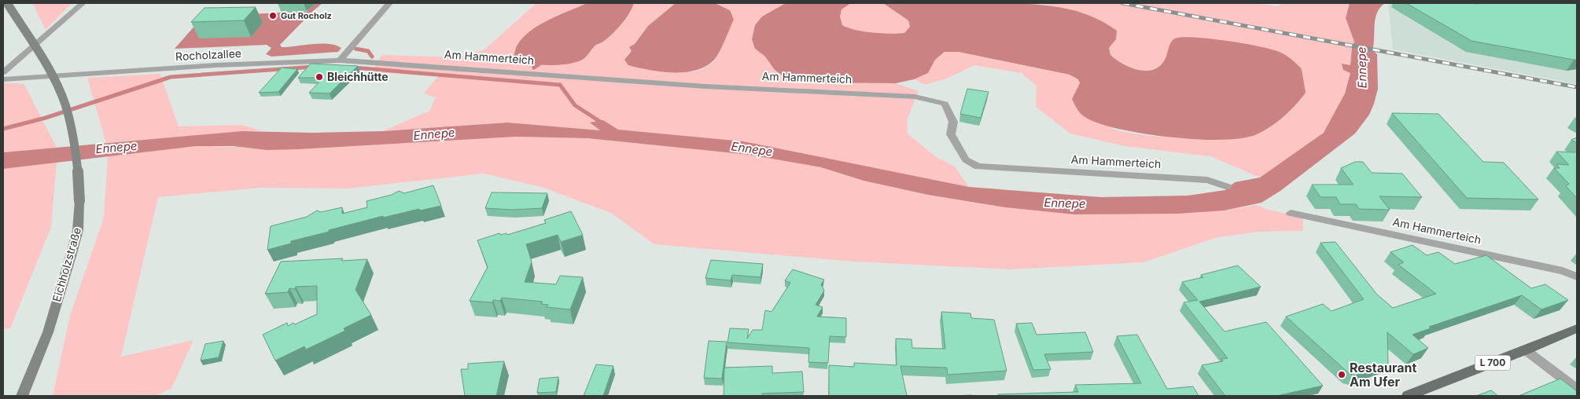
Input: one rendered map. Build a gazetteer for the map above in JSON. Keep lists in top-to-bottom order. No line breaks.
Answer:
{"streets":{"main road":["Eichholzstraße","L 700"],"street":["Rocholzallee","Am Hammerteich"]},"crossings":[["Rocholzallee","Am Hammerteich"]],"water":["Ennepe"],"places":["Gut Rocholz","Bleichhütte","Restaurant Am Ufer"]}
